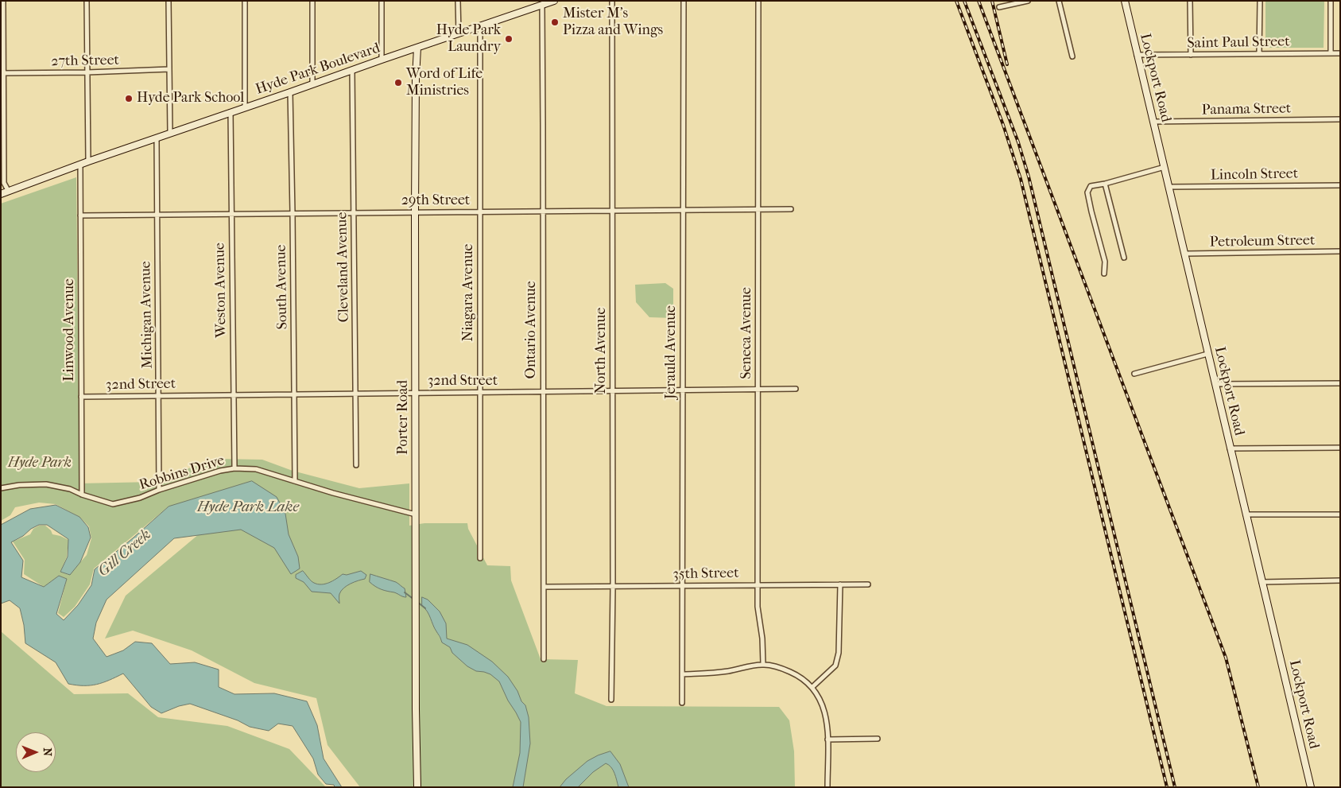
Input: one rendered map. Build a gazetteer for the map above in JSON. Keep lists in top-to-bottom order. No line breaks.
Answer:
{"streets":{"main road":["Hyde Park Boulevard","Lockport Road","Porter Road"],"street":["Saint Paul Street","27th Street","Panama Street","Lincoln Street","29th Street","Petroleum Street","Cleveland Avenue","South Avenue","Weston Avenue","Niagara Avenue","Michigan Avenue","Linwood Avenue","Ontario Avenue","Seneca Avenue","North Avenue","Jerauld Avenue","32nd Street","Robbins Drive","35th Street"]},"crossings":[["Saint Paul Street","Lockport Road"],["Hyde Park Boulevard","Cleveland Avenue"],["Hyde Park Boulevard","South Avenue"],["Hyde Park Boulevard","Weston Avenue"],["Hyde Park Boulevard","Niagara Avenue"],["Hyde Park Boulevard","Michigan Avenue"],["Hyde Park Boulevard","Linwood Avenue"],["Hyde Park Boulevard","Ontario Avenue"],["Hyde Park Boulevard","Porter Road"],["Lockport Road","Panama Street"],["Lockport Road","Lincoln Street"],["Lockport Road","Petroleum Street"],["29th Street","Cleveland Avenue"],["29th Street","South Avenue"],["29th Street","Weston Avenue"],["29th Street","Niagara Avenue"],["29th Street","Michigan Avenue"],["29th Street","Linwood Avenue"],["29th Street","Ontario Avenue"],["29th Street","Seneca Avenue"],["29th Street","North Avenue"],["29th Street","Jerauld Avenue"],["29th Street","Porter Road"],["Cleveland Avenue","32nd Street"],["South Avenue","32nd Street"],["South Avenue","Robbins Drive"],["Weston Avenue","32nd Street"],["Weston Avenue","Robbins Drive"],["Niagara Avenue","32nd Street"],["Michigan Avenue","32nd Street"],["Michigan Avenue","Robbins Drive"],["Linwood Avenue","32nd Street"],["Linwood Avenue","Robbins Drive"],["Ontario Avenue","32nd Street"],["Ontario Avenue","35th Street"],["Seneca Avenue","32nd Street"],["Seneca Avenue","35th Street"],["North Avenue","32nd Street"],["North Avenue","35th Street"],["Jerauld Avenue","32nd Street"],["Jerauld Avenue","35th Street"],["32nd Street","Porter Road"],["Porter Road","Robbins Drive"]],"water":["Hyde Park Lake","Gill Creek"],"parks":["Hyde Park"],"places":["Mister M's Pizza and Wings","Hyde Park Laundry","Word of Life Ministries","Hyde Park School"],"north":"right"}
